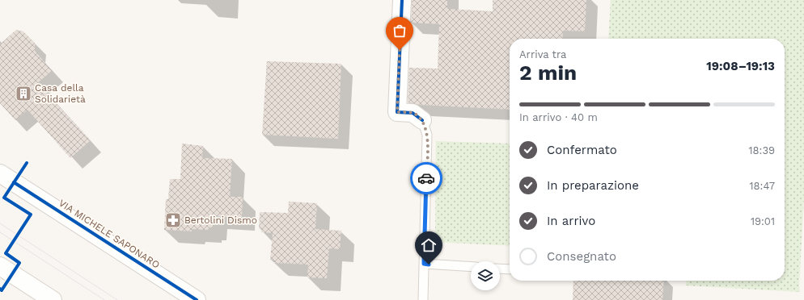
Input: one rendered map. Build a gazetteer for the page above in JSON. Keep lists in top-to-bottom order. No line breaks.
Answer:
{"streets":{"street":["VIA MICHELE SAPONARO"]},"places":{"building":["Casa della Solidarietà"],"pharmacy":["Bertolini Dismo"]},"page":{"heading":["2 min","Arriva tra","19:08–19:13"],"bar":"In arrivo · 40 m","list":[["Confermato","18:39"],["In preparazione","18:47"],["In arrivo","19:01"],"Consegnato"]}}
